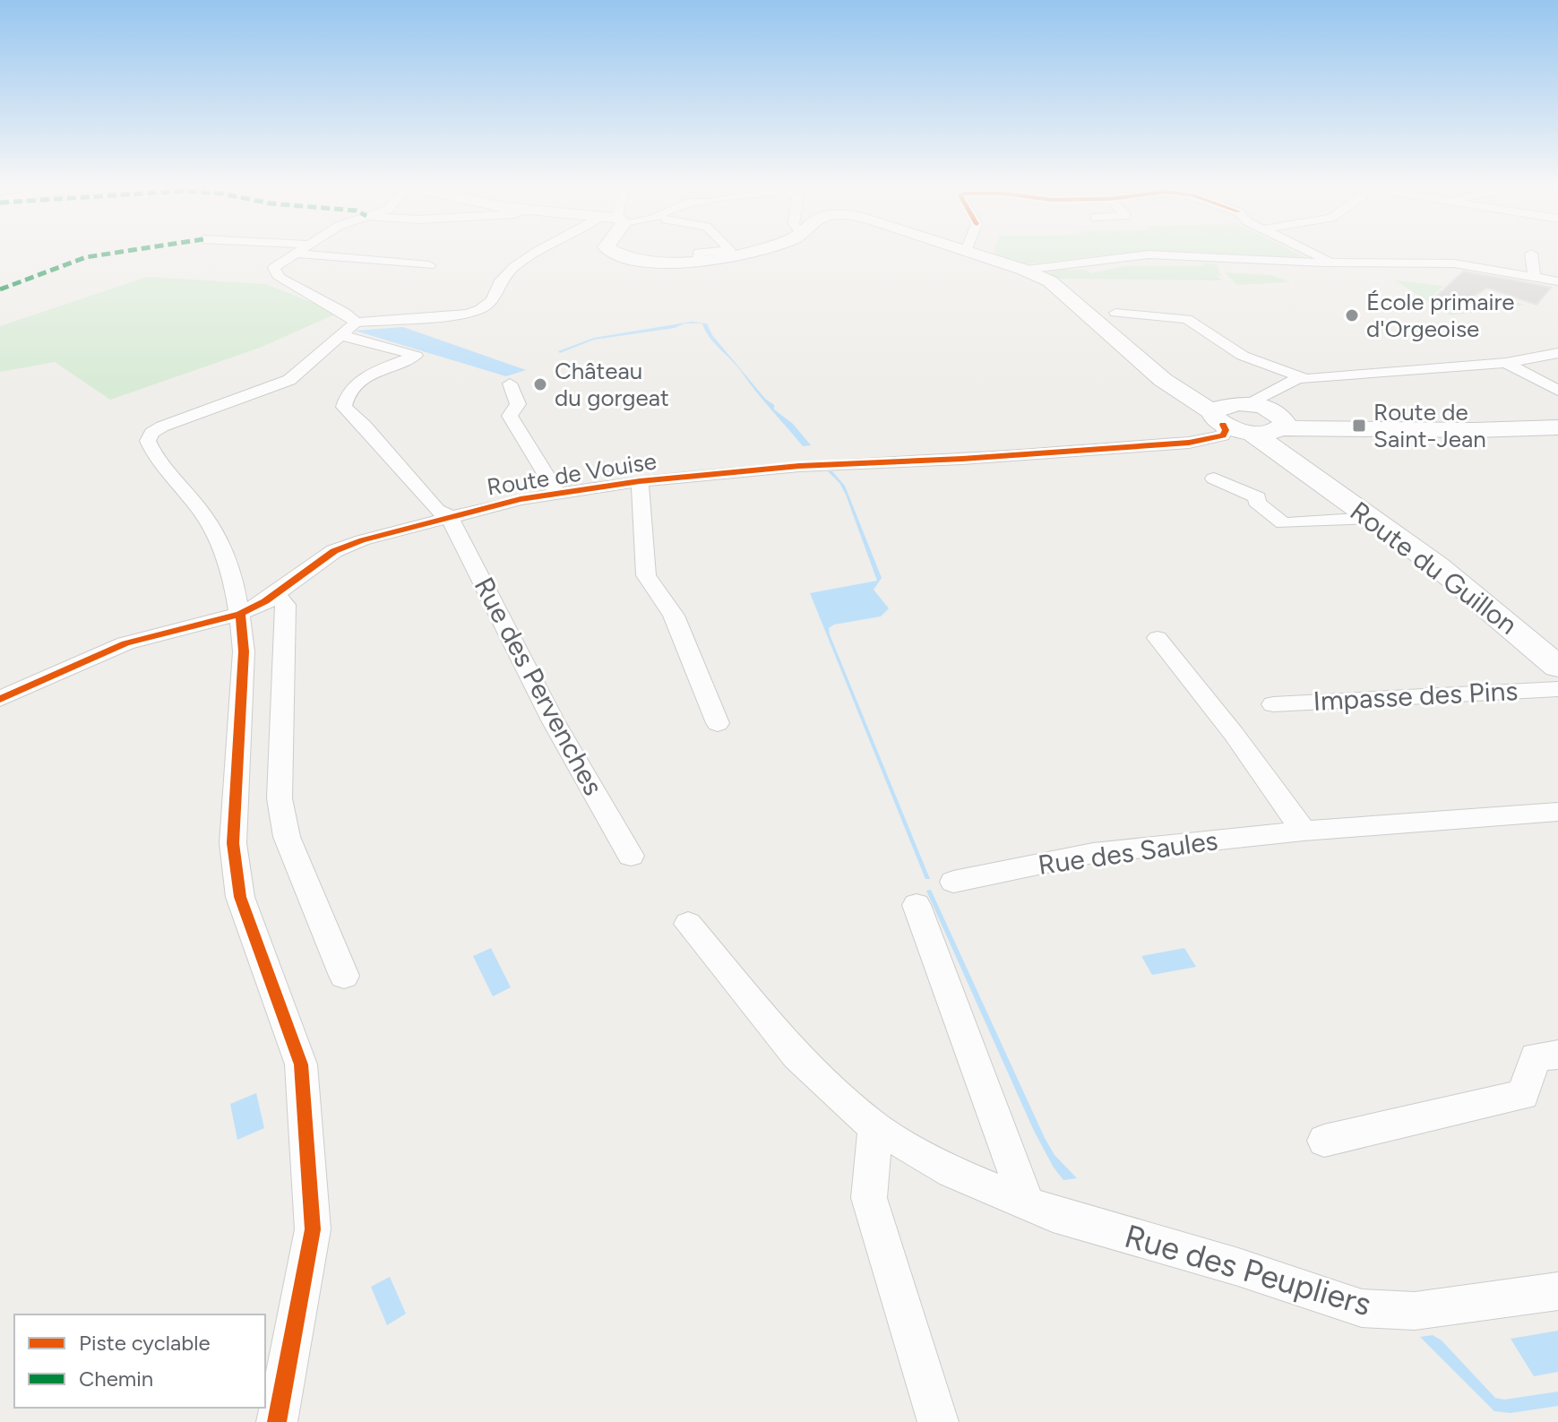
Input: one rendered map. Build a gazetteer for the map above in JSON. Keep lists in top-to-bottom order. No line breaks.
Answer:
{"streets":{"main road":["Route du Guillon"],"street":["Route de Vouise","Rue des Pervenches","Impasse des Pins","Rue des Saules","Rue des Peupliers"]},"crossings":[["Route de Vouise","Route du Guillon"],["Route de Vouise","Rue des Pervenches"]],"places":{"other":["École primaire d'Orgeoise","Château du gorgeat"],"transit":["Route de Saint-Jean"]},"legend":["Piste cyclable","Chemin"]}
